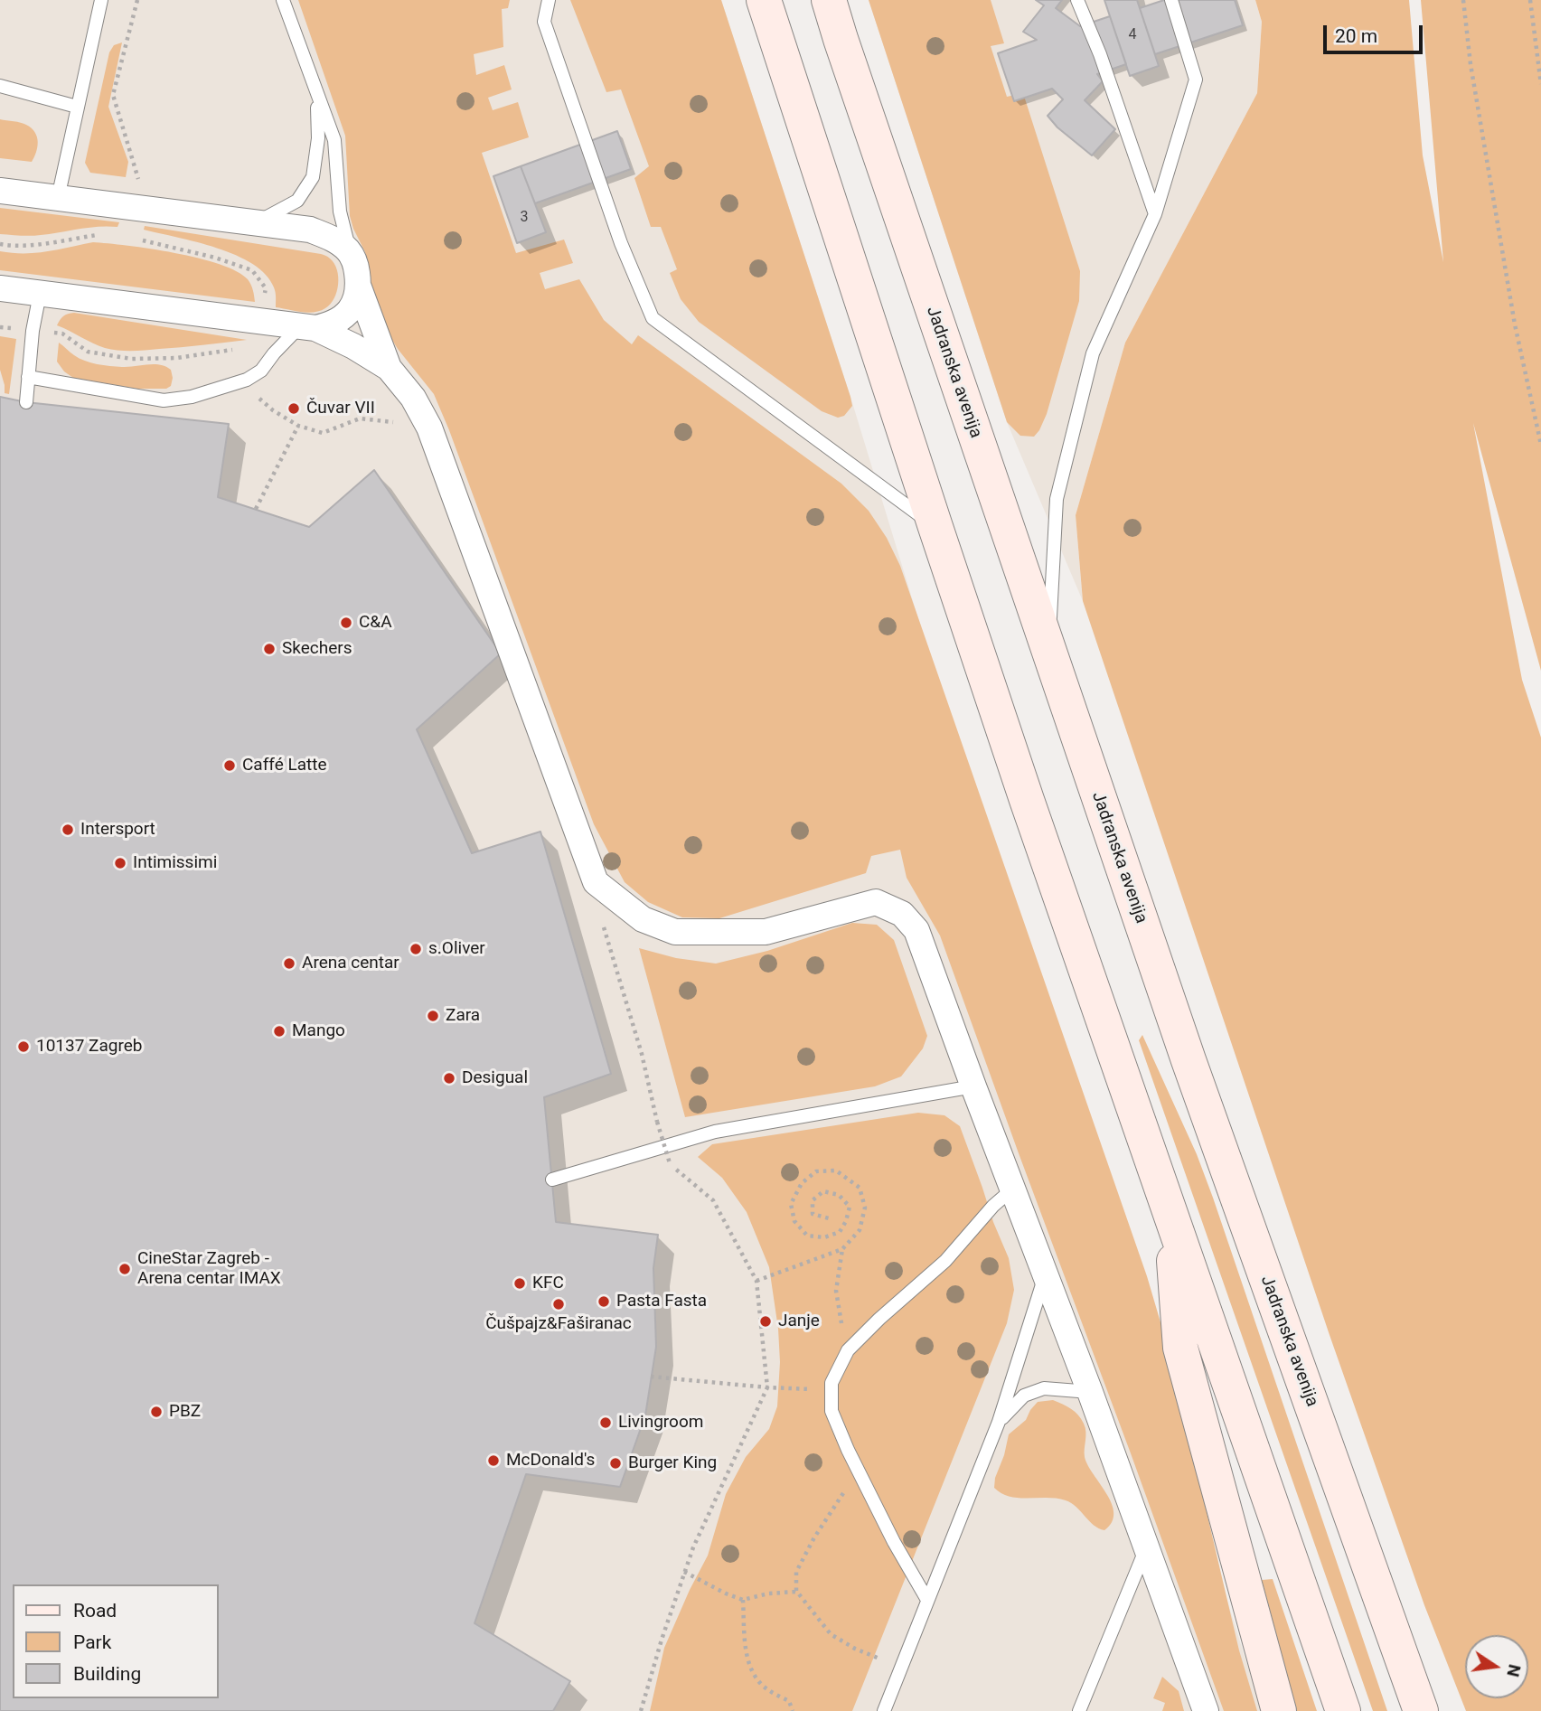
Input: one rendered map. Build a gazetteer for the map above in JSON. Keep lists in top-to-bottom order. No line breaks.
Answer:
{"streets":{"main road":["Jadranska avenija"]},"places":["Čuvar VII","C&A","Skechers","Caffé Latte","Intersport","Intimissimi","s.Oliver","Arena centar","Zara","Mango","10137 Zagreb","Desigual","CineStar Zagreb - Arena centar IMAX","KFC","Pasta Fasta","Čušpajz&Faširanac","Janje","PBZ","Livingroom","McDonald's","Burger King"],"house_numbers":["4","3"],"legend":["Road","Park","Building"],"scale_bar":"20 m","north":"right"}
